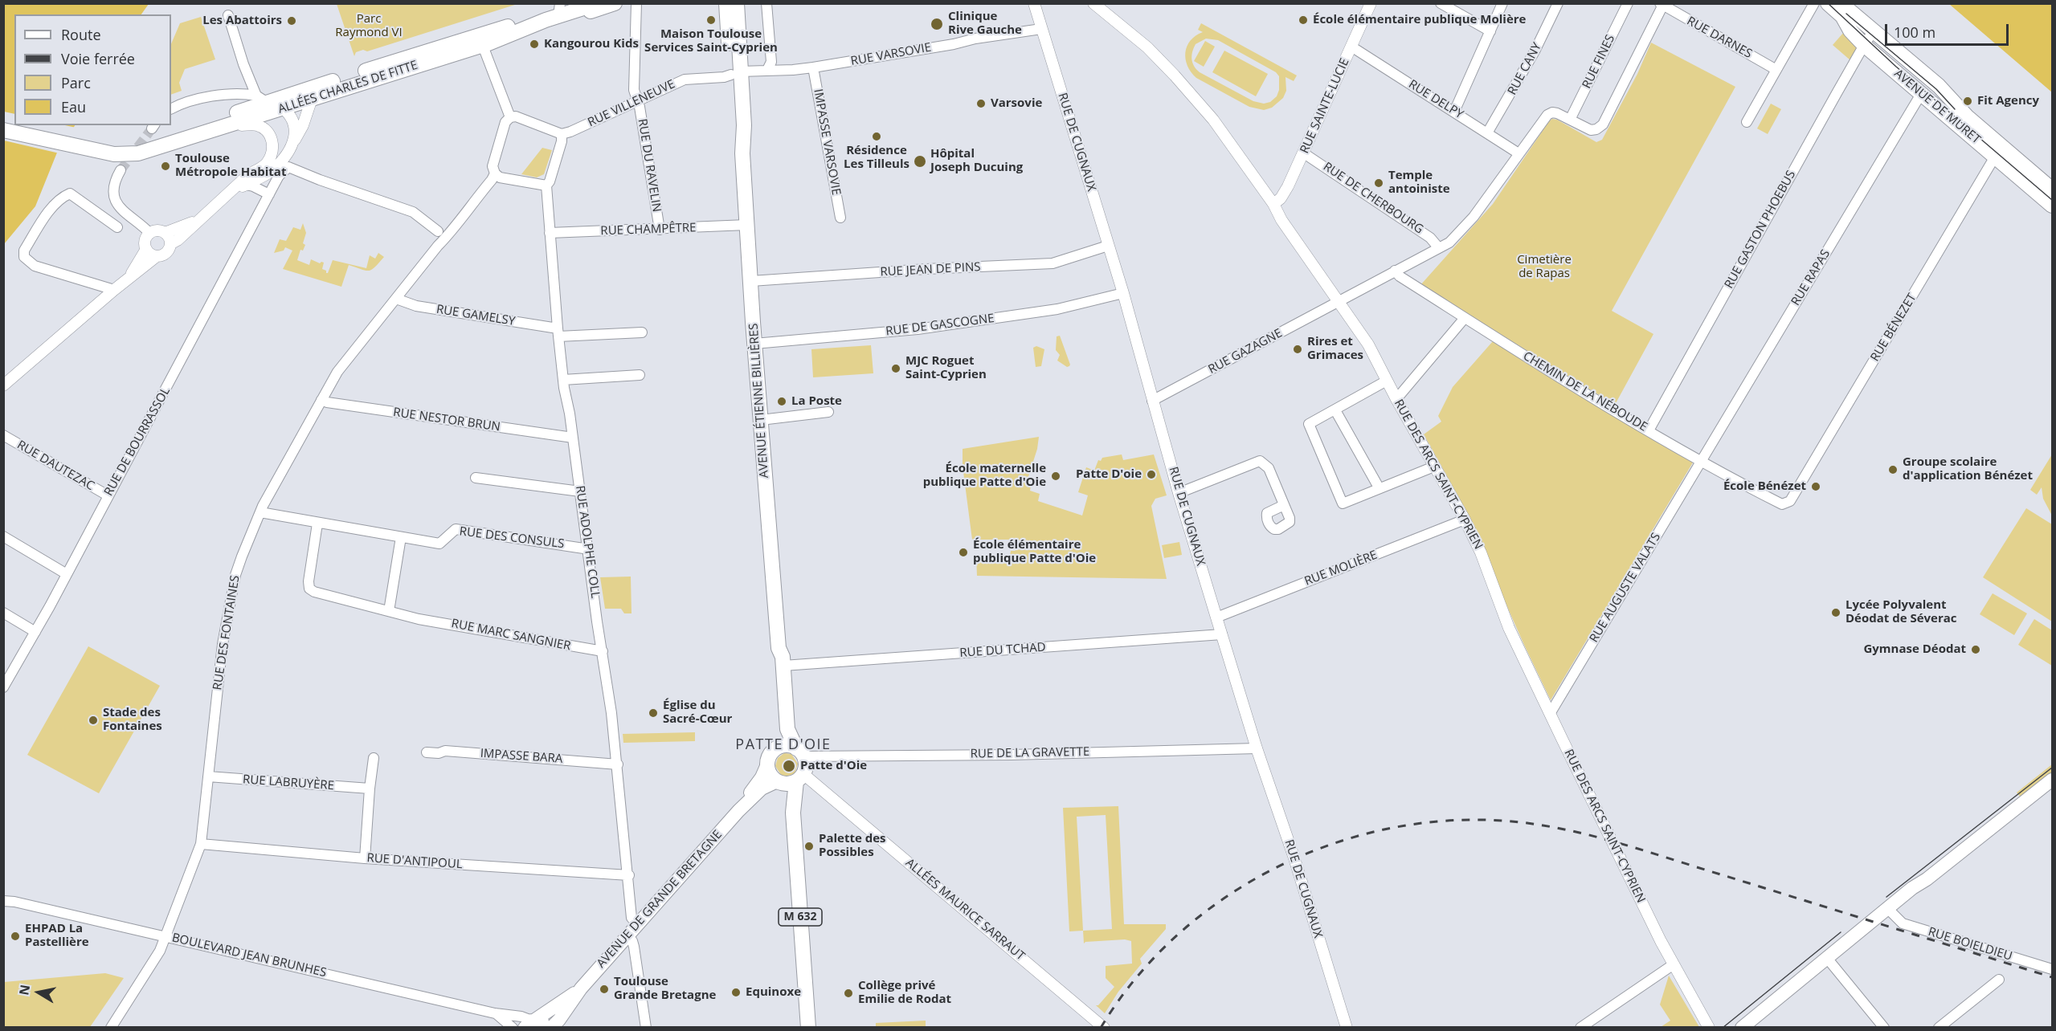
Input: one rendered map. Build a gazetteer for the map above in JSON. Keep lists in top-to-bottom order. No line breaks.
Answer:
{"streets":{"main road":["ALLÉES CHARLES DE FITTE","AVENUE DE MURET","AVENUE ÉTIENNE BILLIÈRES","AVENUE DE GRANDE BRETAGNE","M 632"],"street":["RUE DARNES","RUE VARSOVIE","RUE FINES","RUE CANY","RUE DELPY","RUE VILLENEUVE","RUE SAINTE-LUCIE","IMPASSE VARSOVIE","RUE DE CUGNAUX","RUE DU RAVELIN","RUE DE CHERBOURG","RUE CHAMPÊTRE","RUE GASTON PHOEBUS","RUE JEAN DE PINS","RUE RAPAS","RUE GAMELSY","RUE DE GASCOGNE","RUE BÉNEZET","RUE GAZAGNE","CHEMIN DE LA NÉBOUDE","RUE NESTOR BRUN","RUE DE BOURRASSOL","RUE DAUTEZAC","RUE DES ARCS SAINT-CYPRIEN","RUE DES CONSULS","RUE ADOLPHE COLL","RUE MOLIÈRE","RUE AUGUSTE VALATS","RUE DES FONTAINES","RUE MARC SANGNIER","RUE DU TCHAD","RUE DE LA GRAVETTE","IMPASSE BARA","RUE LABRUYÈRE","RUE D'ANTIPOUL","ALLÉES MAURICE SARRAUT","RUE BOIELDIEU","BOULEVARD JEAN BRUNHES"]},"crossings":[["RUE DARNES","RUE GAZAGNE"],["RUE VARSOVIE","RUE VILLENEUVE"],["RUE VARSOVIE","IMPASSE VARSOVIE"],["RUE VARSOVIE","RUE DE CUGNAUX"],["RUE VARSOVIE","AVENUE ÉTIENNE BILLIÈRES"],["RUE FINES","RUE GAZAGNE"],["RUE CANY","RUE DELPY"],["RUE DELPY","RUE SAINTE-LUCIE"],["RUE DELPY","RUE GAZAGNE"],["RUE VILLENEUVE","RUE DU RAVELIN"],["RUE VILLENEUVE","AVENUE ÉTIENNE BILLIÈRES"],["RUE VILLENEUVE","RUE ADOLPHE COLL"],["RUE VILLENEUVE","RUE DES FONTAINES"],["RUE SAINTE-LUCIE","RUE DE CHERBOURG"],["RUE SAINTE-LUCIE","RUE DES ARCS SAINT-CYPRIEN"],["AVENUE DE MURET","RUE GASTON PHOEBUS"],["AVENUE DE MURET","RUE RAPAS"],["AVENUE DE MURET","RUE BÉNEZET"],["RUE DE CUGNAUX","RUE JEAN DE PINS"],["RUE DE CUGNAUX","RUE DE GASCOGNE"],["RUE DE CUGNAUX","RUE GAZAGNE"],["RUE DE CUGNAUX","RUE MOLIÈRE"],["RUE DE CUGNAUX","RUE DU TCHAD"],["RUE DE CUGNAUX","RUE DE LA GRAVETTE"],["RUE DU RAVELIN","RUE CHAMPÊTRE"],["RUE DE CHERBOURG","RUE GAZAGNE"],["RUE CHAMPÊTRE","AVENUE ÉTIENNE BILLIÈRES"],["RUE CHAMPÊTRE","RUE ADOLPHE COLL"],["RUE GASTON PHOEBUS","CHEMIN DE LA NÉBOUDE"],["RUE JEAN DE PINS","AVENUE ÉTIENNE BILLIÈRES"],["RUE RAPAS","CHEMIN DE LA NÉBOUDE"],["RUE RAPAS","RUE AUGUSTE VALATS"],["RUE GAMELSY","RUE ADOLPHE COLL"],["RUE GAMELSY","RUE DES FONTAINES"],["RUE DE GASCOGNE","AVENUE ÉTIENNE BILLIÈRES"],["RUE BÉNEZET","CHEMIN DE LA NÉBOUDE"],["RUE GAZAGNE","CHEMIN DE LA NÉBOUDE"],["RUE GAZAGNE","RUE DES ARCS SAINT-CYPRIEN"],["CHEMIN DE LA NÉBOUDE","RUE AUGUSTE VALATS"],["AVENUE ÉTIENNE BILLIÈRES","RUE DU TCHAD"],["AVENUE ÉTIENNE BILLIÈRES","RUE DE LA GRAVETTE"],["AVENUE ÉTIENNE BILLIÈRES","AVENUE DE GRANDE BRETAGNE"],["AVENUE ÉTIENNE BILLIÈRES","ALLÉES MAURICE SARRAUT"],["AVENUE ÉTIENNE BILLIÈRES","M 632"],["RUE NESTOR BRUN","RUE ADOLPHE COLL"],["RUE NESTOR BRUN","RUE DES FONTAINES"],["RUE DE BOURRASSOL","RUE DAUTEZAC"],["RUE DES ARCS SAINT-CYPRIEN","RUE MOLIÈRE"],["RUE DES ARCS SAINT-CYPRIEN","RUE AUGUSTE VALATS"],["RUE DES CONSULS","RUE ADOLPHE COLL"],["RUE ADOLPHE COLL","RUE DES FONTAINES"],["RUE ADOLPHE COLL","RUE MARC SANGNIER"],["RUE ADOLPHE COLL","IMPASSE BARA"],["RUE ADOLPHE COLL","RUE D'ANTIPOUL"],["RUE ADOLPHE COLL","AVENUE DE GRANDE BRETAGNE"],["RUE DES FONTAINES","RUE LABRUYÈRE"],["RUE DES FONTAINES","RUE D'ANTIPOUL"],["RUE DES FONTAINES","BOULEVARD JEAN BRUNHES"],["RUE DE LA GRAVETTE","AVENUE DE GRANDE BRETAGNE"],["RUE DE LA GRAVETTE","ALLÉES MAURICE SARRAUT"],["RUE DE LA GRAVETTE","M 632"],["AVENUE DE GRANDE BRETAGNE","ALLÉES MAURICE SARRAUT"],["AVENUE DE GRANDE BRETAGNE","M 632"],["AVENUE DE GRANDE BRETAGNE","BOULEVARD JEAN BRUNHES"],["ALLÉES MAURICE SARRAUT","M 632"]],"districts":["PATTE D'OIE"],"parks":["Parc Raymond VI","Cimetière de Rapas"],"places":["Maison Toulouse Services Saint-Cyprien","École élémentaire publique Molière","Les Abattoirs","Clinique Rive Gauche","Kangourou Kids","Fit Agency","Varsovie","Résidence Les Tilleuls","Hôpital Joseph Ducuing","Toulouse Métropole Habitat","Temple antoiniste","Rires et Grimaces","MJC Roguet Saint-Cyprien","La Poste","Groupe scolaire d'application Bénézet","Patte D'oie","École maternelle publique Patte d'Oie","École Bénézet","École élémentaire publique Patte d'Oie","Lycée Polyvalent Déodat de Séverac","Gymnase Déodat","Église du Sacré-Cœur","Stade des Fontaines","Patte d'Oie","Palette des Possibles","EHPAD La Pastellière","Toulouse Grande Bretagne","Equinoxe","Collège privé Emilie de Rodat"],"legend":["Route","Voie ferrée","Parc","Eau"],"scale_bar":"100 m","north":"left"}
